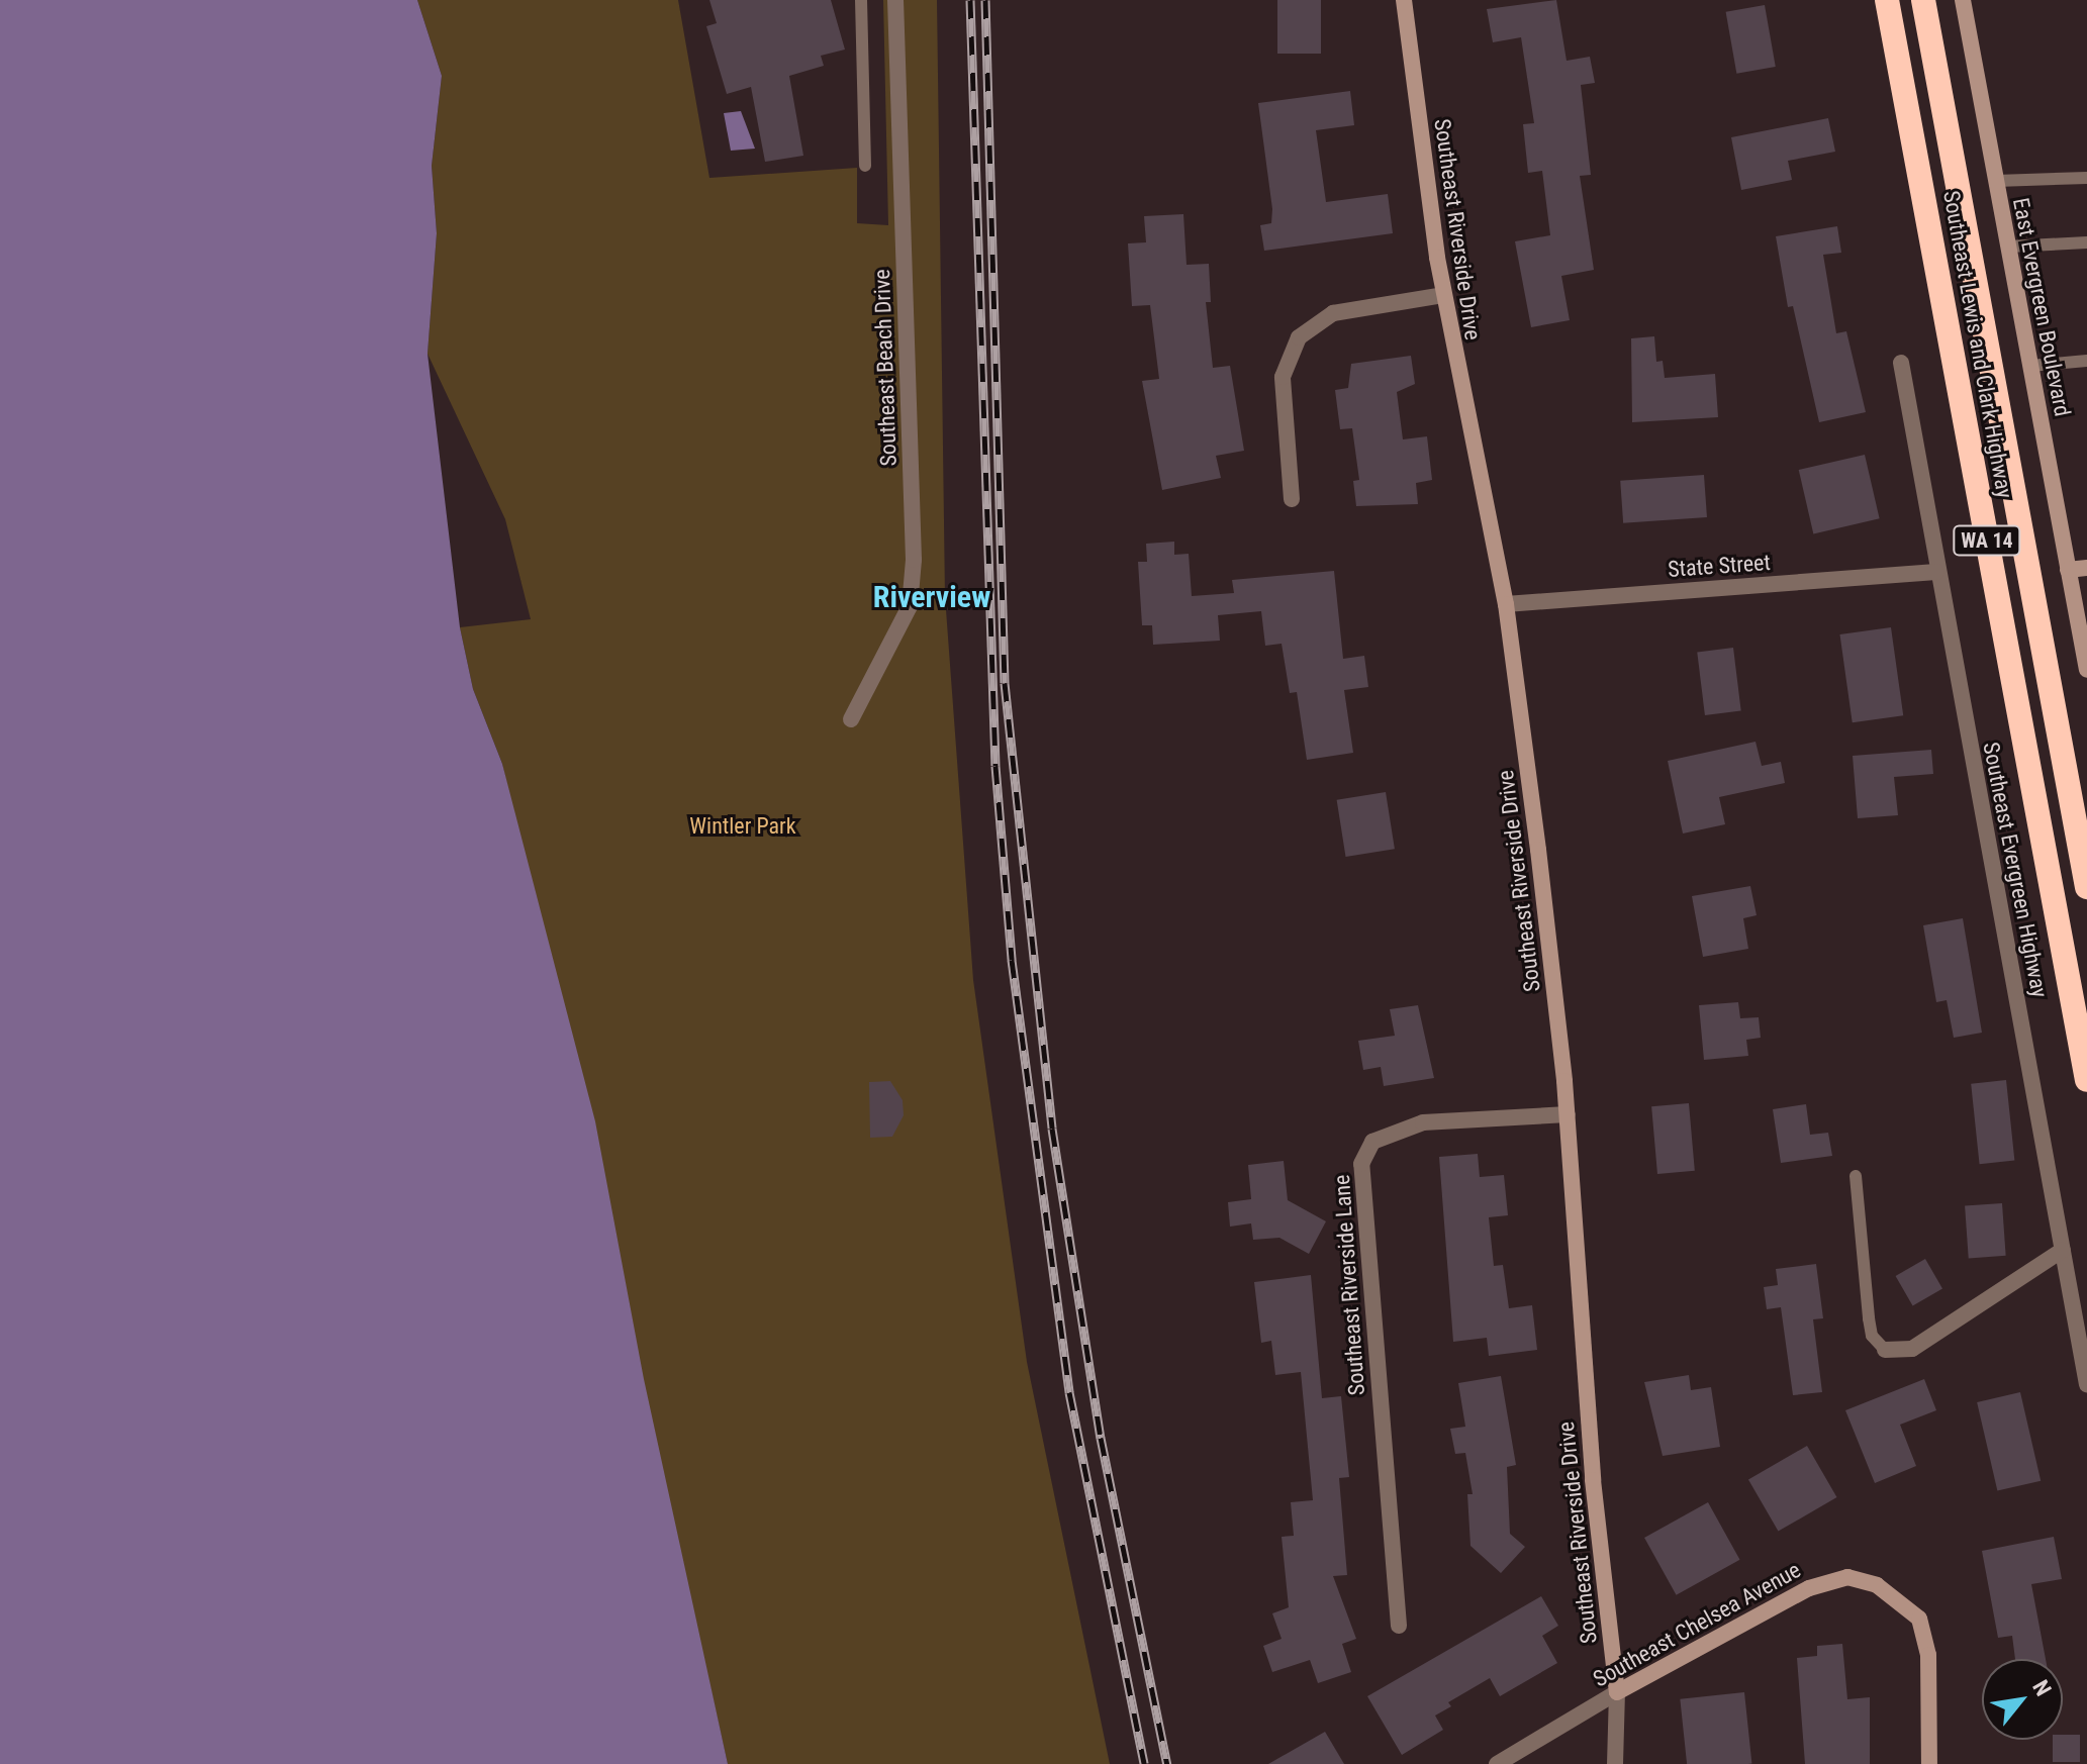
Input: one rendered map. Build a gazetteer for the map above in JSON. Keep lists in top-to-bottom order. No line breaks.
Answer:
{"streets":{"highway":["Southeast Lewis and Clark Highway","WA 14"],"street":["Southeast Riverside Drive","East Evergreen Boulevard","Southeast Beach Drive","State Street","Southeast Evergreen Highway","Southeast Riverside Lane","Southeast Chelsea Avenue"]},"crossings":[["Southeast Riverside Drive","State Street"],["Southeast Riverside Drive","Southeast Riverside Lane"],["Southeast Riverside Drive","Southeast Chelsea Avenue"],["State Street","Southeast Evergreen Highway"]],"districts":["Riverview"],"parks":["Wintler Park"],"north":"top right"}
